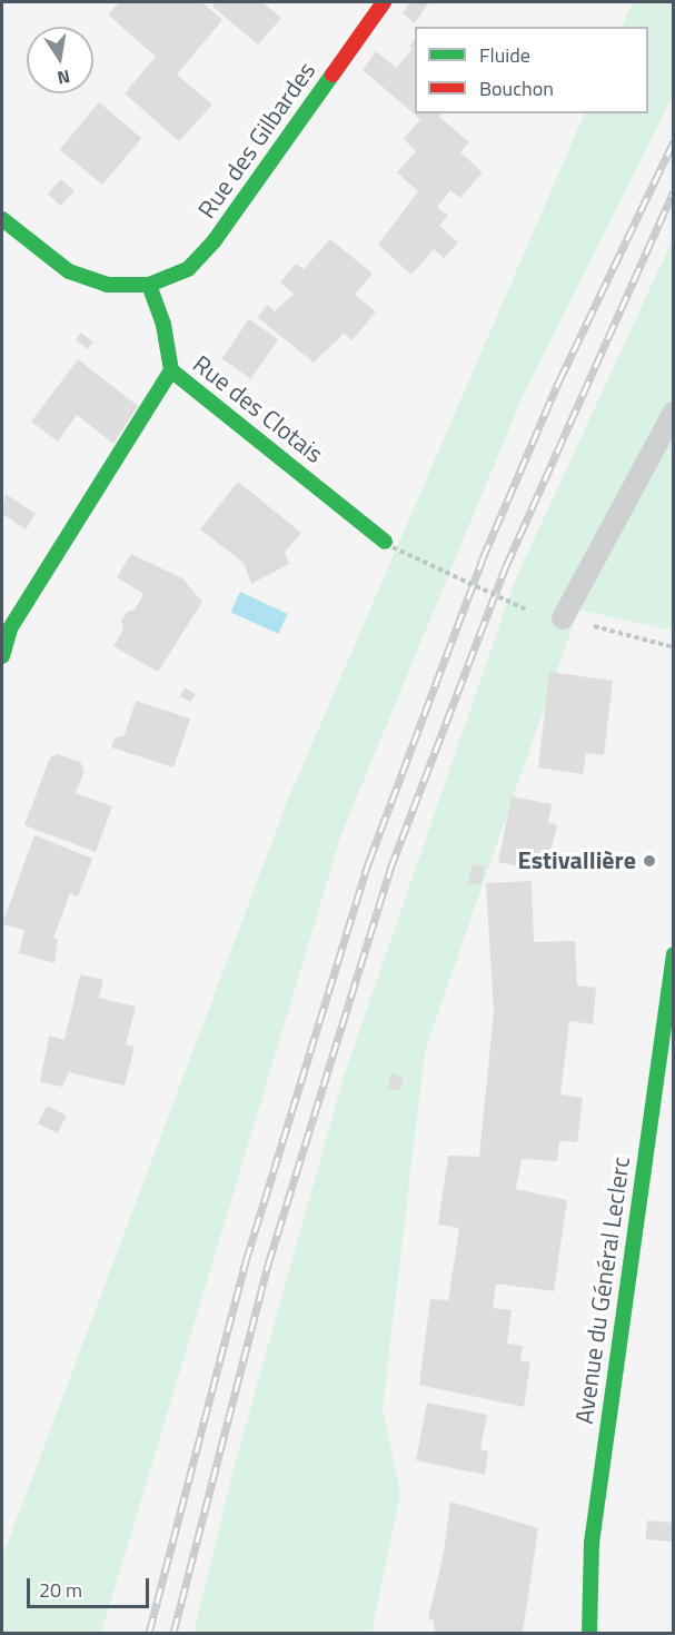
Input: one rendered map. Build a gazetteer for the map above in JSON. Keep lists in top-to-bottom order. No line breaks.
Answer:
{"streets":{"street":["Rue des Gilbardes","Rue des Clotais","Avenue du Général Leclerc"]},"crossings":[["Rue des Gilbardes","Rue des Clotais"]],"places":["Estivallière"],"legend":["Fluide","Bouchon"],"scale_bar":"20 m","north":"bottom"}
